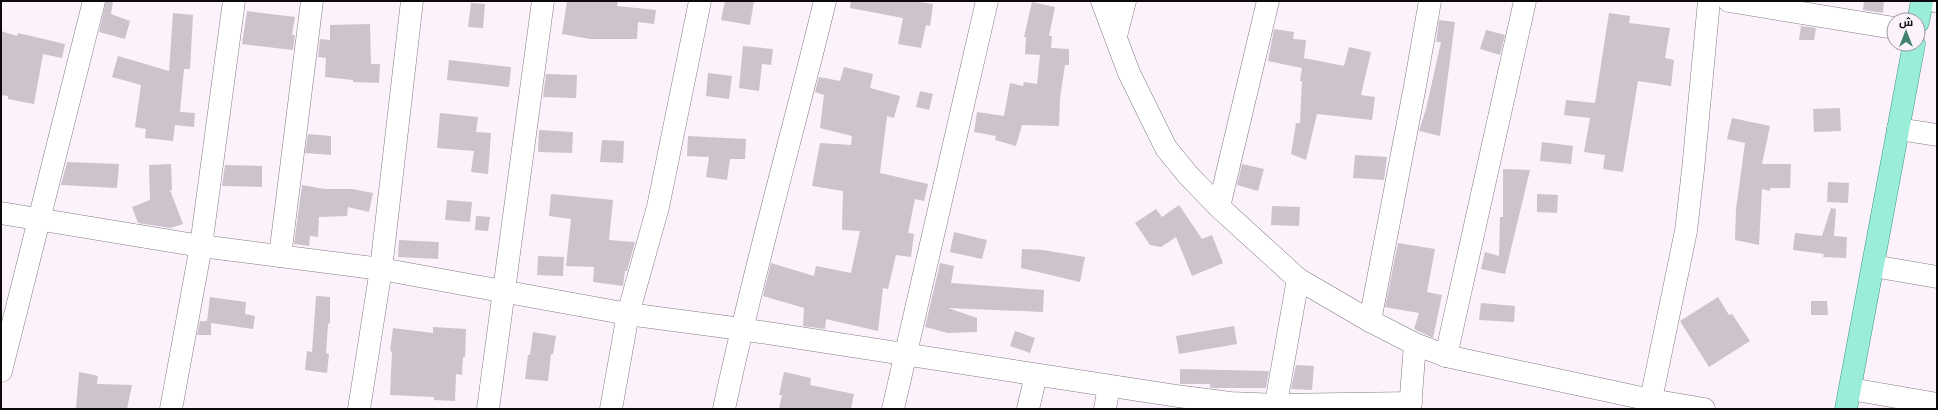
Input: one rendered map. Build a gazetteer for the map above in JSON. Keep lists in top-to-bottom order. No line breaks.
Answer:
{"north":"top"}
